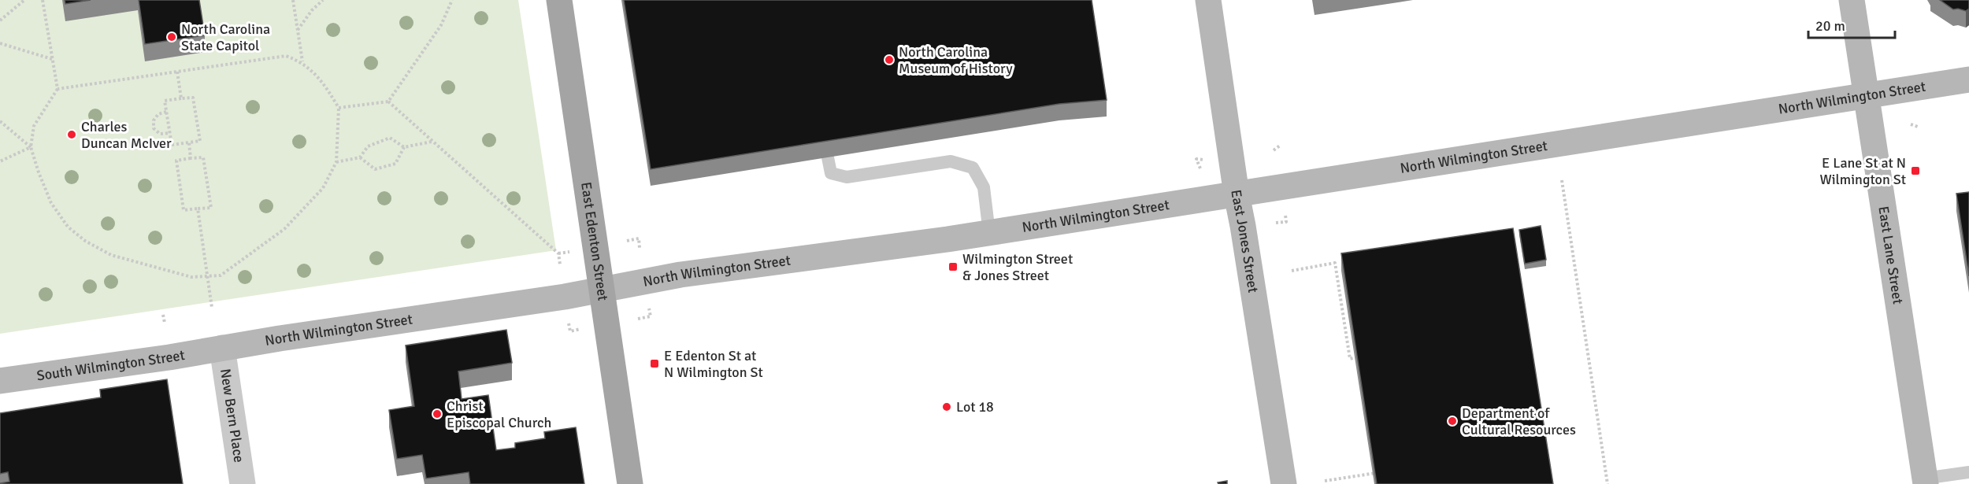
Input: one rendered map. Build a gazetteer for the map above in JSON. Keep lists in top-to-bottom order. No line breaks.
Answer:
{"streets":{"main road":["North Wilmington Street","East Edenton Street","East Jones Street","East Lane Street","South Wilmington Street"],"street":["New Bern Place"]},"crossings":[["North Wilmington Street","East Edenton Street"],["North Wilmington Street","East Jones Street"],["North Wilmington Street","East Lane Street"],["North Wilmington Street","South Wilmington Street"],["North Wilmington Street","New Bern Place"],["South Wilmington Street","New Bern Place"]],"places":{"other":["North Carolina State Capitol","North Carolina Museum of History","Charles Duncan McIver","Lot 18","Christ Episcopal Church","Department of Cultural Resources"],"transit":["E Lane St at N Wilmington St","Wilmington Street & Jones Street","E Edenton St at N Wilmington St"]},"scale_bar":"20 m"}
